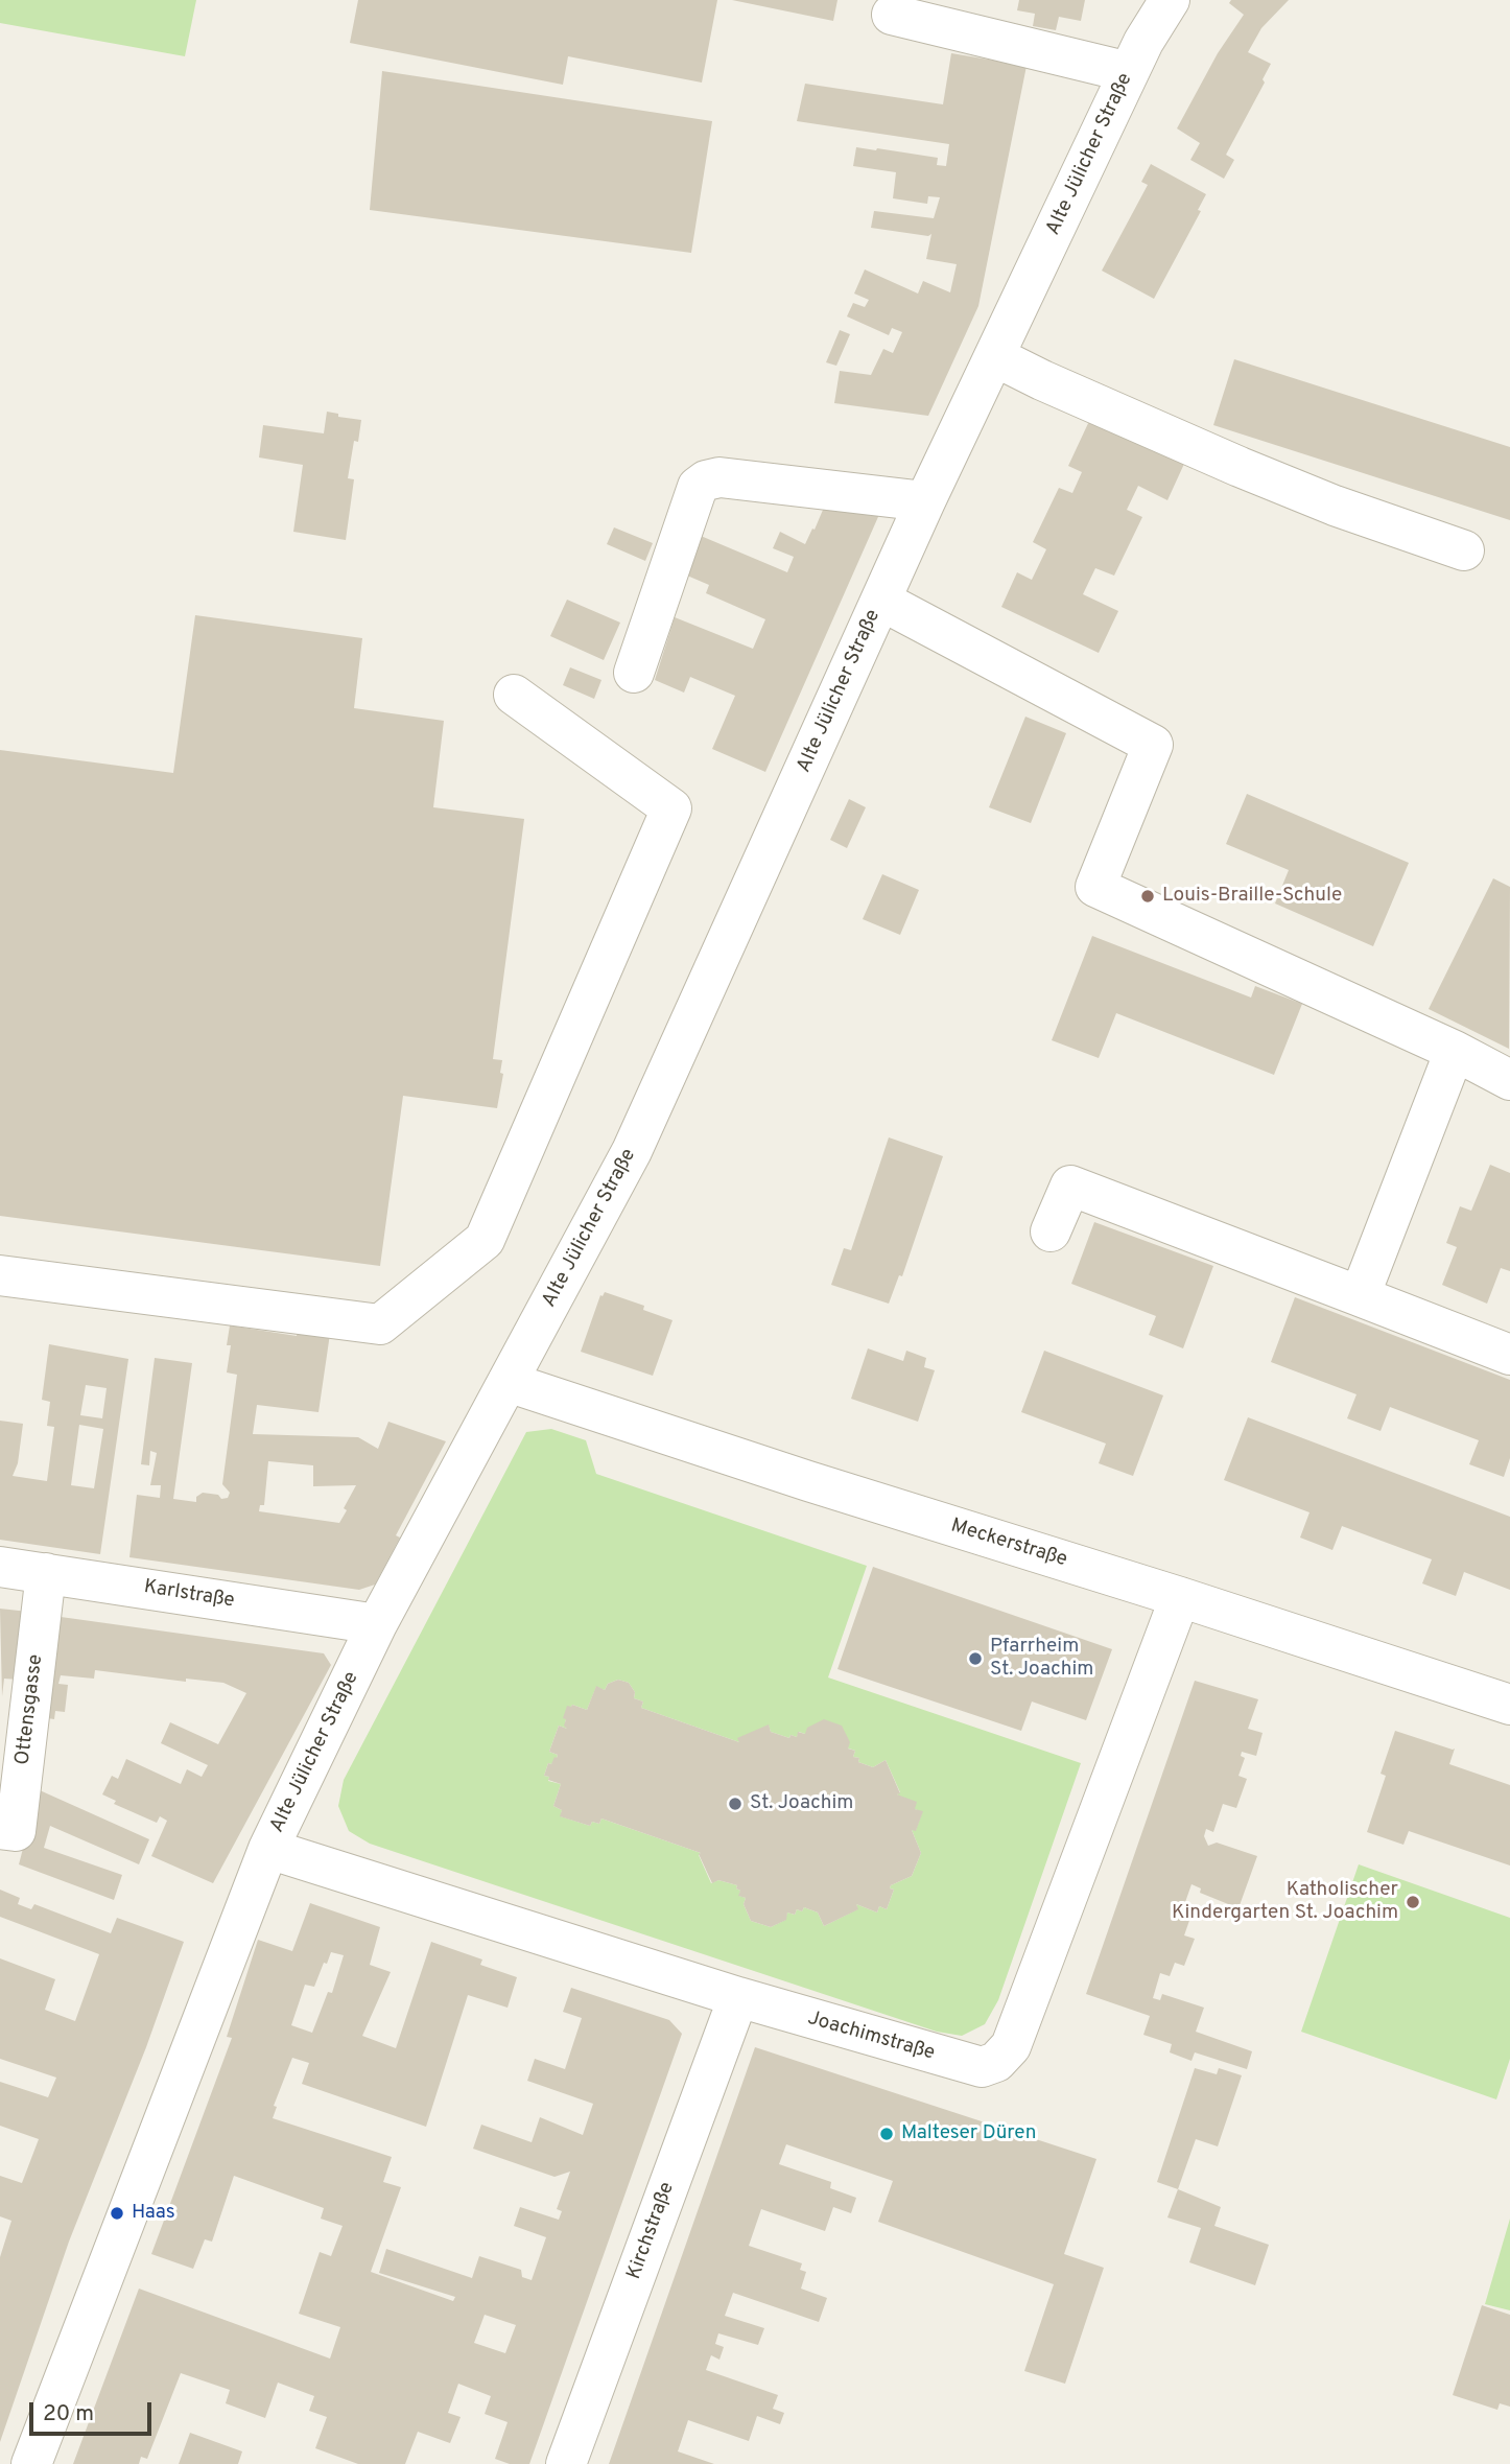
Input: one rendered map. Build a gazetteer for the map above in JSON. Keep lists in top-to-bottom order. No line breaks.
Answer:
{"streets":{"street":["Alte Jülicher Straße","Meckerstraße","Karlstraße","Ottensgasse","Joachimstraße","Kirchstraße"]},"crossings":[["Alte Jülicher Straße","Meckerstraße"],["Alte Jülicher Straße","Karlstraße"],["Alte Jülicher Straße","Joachimstraße"],["Meckerstraße","Joachimstraße"],["Karlstraße","Ottensgasse"],["Joachimstraße","Kirchstraße"]],"places":["Louis-Braille-Schule","Pfarrheim St. Joachim","St. Joachim","Katholischer Kindergarten St. Joachim","Malteser Düren","Haas"],"scale_bar":"20 m"}
